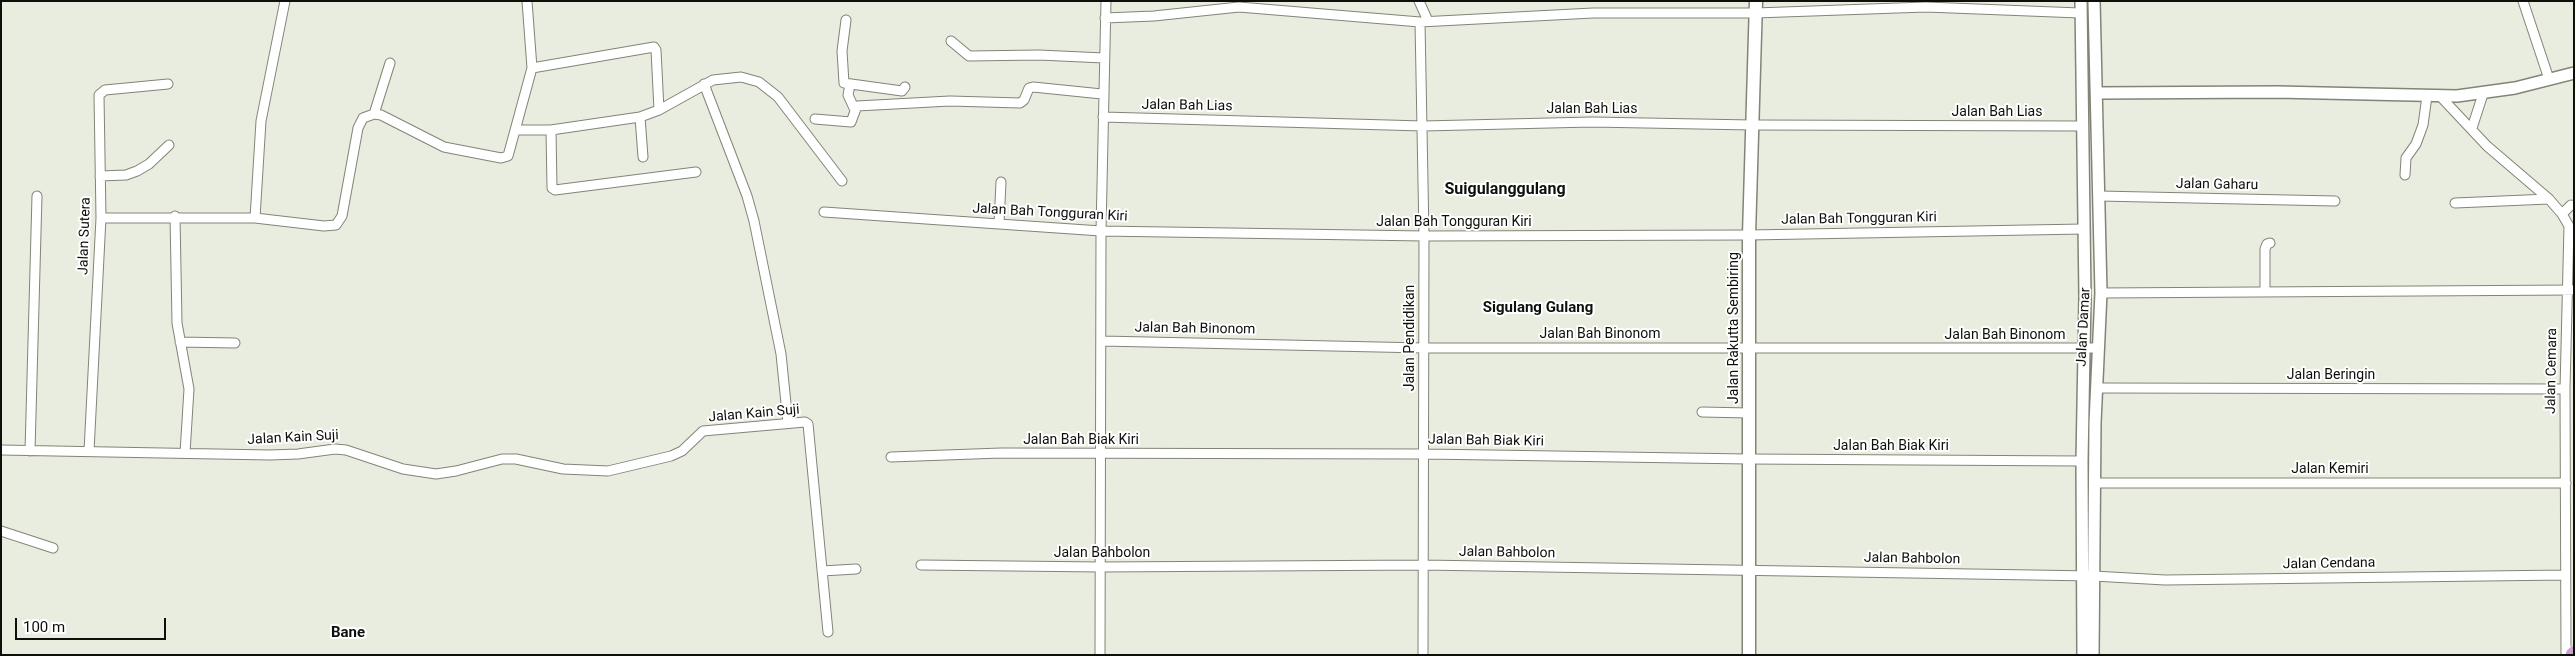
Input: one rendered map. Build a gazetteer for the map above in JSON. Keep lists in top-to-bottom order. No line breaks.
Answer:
{"streets":{"main road":["Jalan Rakutta Sembiring"],"street":["Jalan Bah Lias","Jalan Gaharu","Jalan Bah Tongguran Kiri","Jalan Sutera","Jalan Damar","Jalan Bah Binonom","Jalan Pendidikan","Jalan Cemara","Jalan Beringin","Jalan Kain Suji","Jalan Bah Biak Kiri","Jalan Kemiri","Jalan Bahbolon","Jalan Cendana"]},"crossings":[["Jalan Bah Lias","Jalan Damar"],["Jalan Bah Lias","Jalan Rakutta Sembiring"],["Jalan Bah Lias","Jalan Pendidikan"],["Jalan Gaharu","Jalan Damar"],["Jalan Bah Tongguran Kiri","Jalan Damar"],["Jalan Bah Tongguran Kiri","Jalan Rakutta Sembiring"],["Jalan Bah Tongguran Kiri","Jalan Pendidikan"],["Jalan Sutera","Jalan Kain Suji"],["Jalan Damar","Jalan Bah Binonom"],["Jalan Damar","Jalan Beringin"],["Jalan Damar","Jalan Bah Biak Kiri"],["Jalan Damar","Jalan Kemiri"],["Jalan Damar","Jalan Bahbolon"],["Jalan Damar","Jalan Cendana"],["Jalan Rakutta Sembiring","Jalan Bah Binonom"],["Jalan Rakutta Sembiring","Jalan Bah Biak Kiri"],["Jalan Rakutta Sembiring","Jalan Bahbolon"],["Jalan Bah Binonom","Jalan Pendidikan"],["Jalan Pendidikan","Jalan Bah Biak Kiri"],["Jalan Pendidikan","Jalan Bahbolon"],["Jalan Cemara","Jalan Beringin"],["Jalan Cemara","Jalan Kemiri"],["Jalan Cemara","Jalan Cendana"],["Jalan Bahbolon","Jalan Cendana"]],"districts":["Suigulanggulang","Sigulang Gulang","Bane"],"scale_bar":"100 m"}
